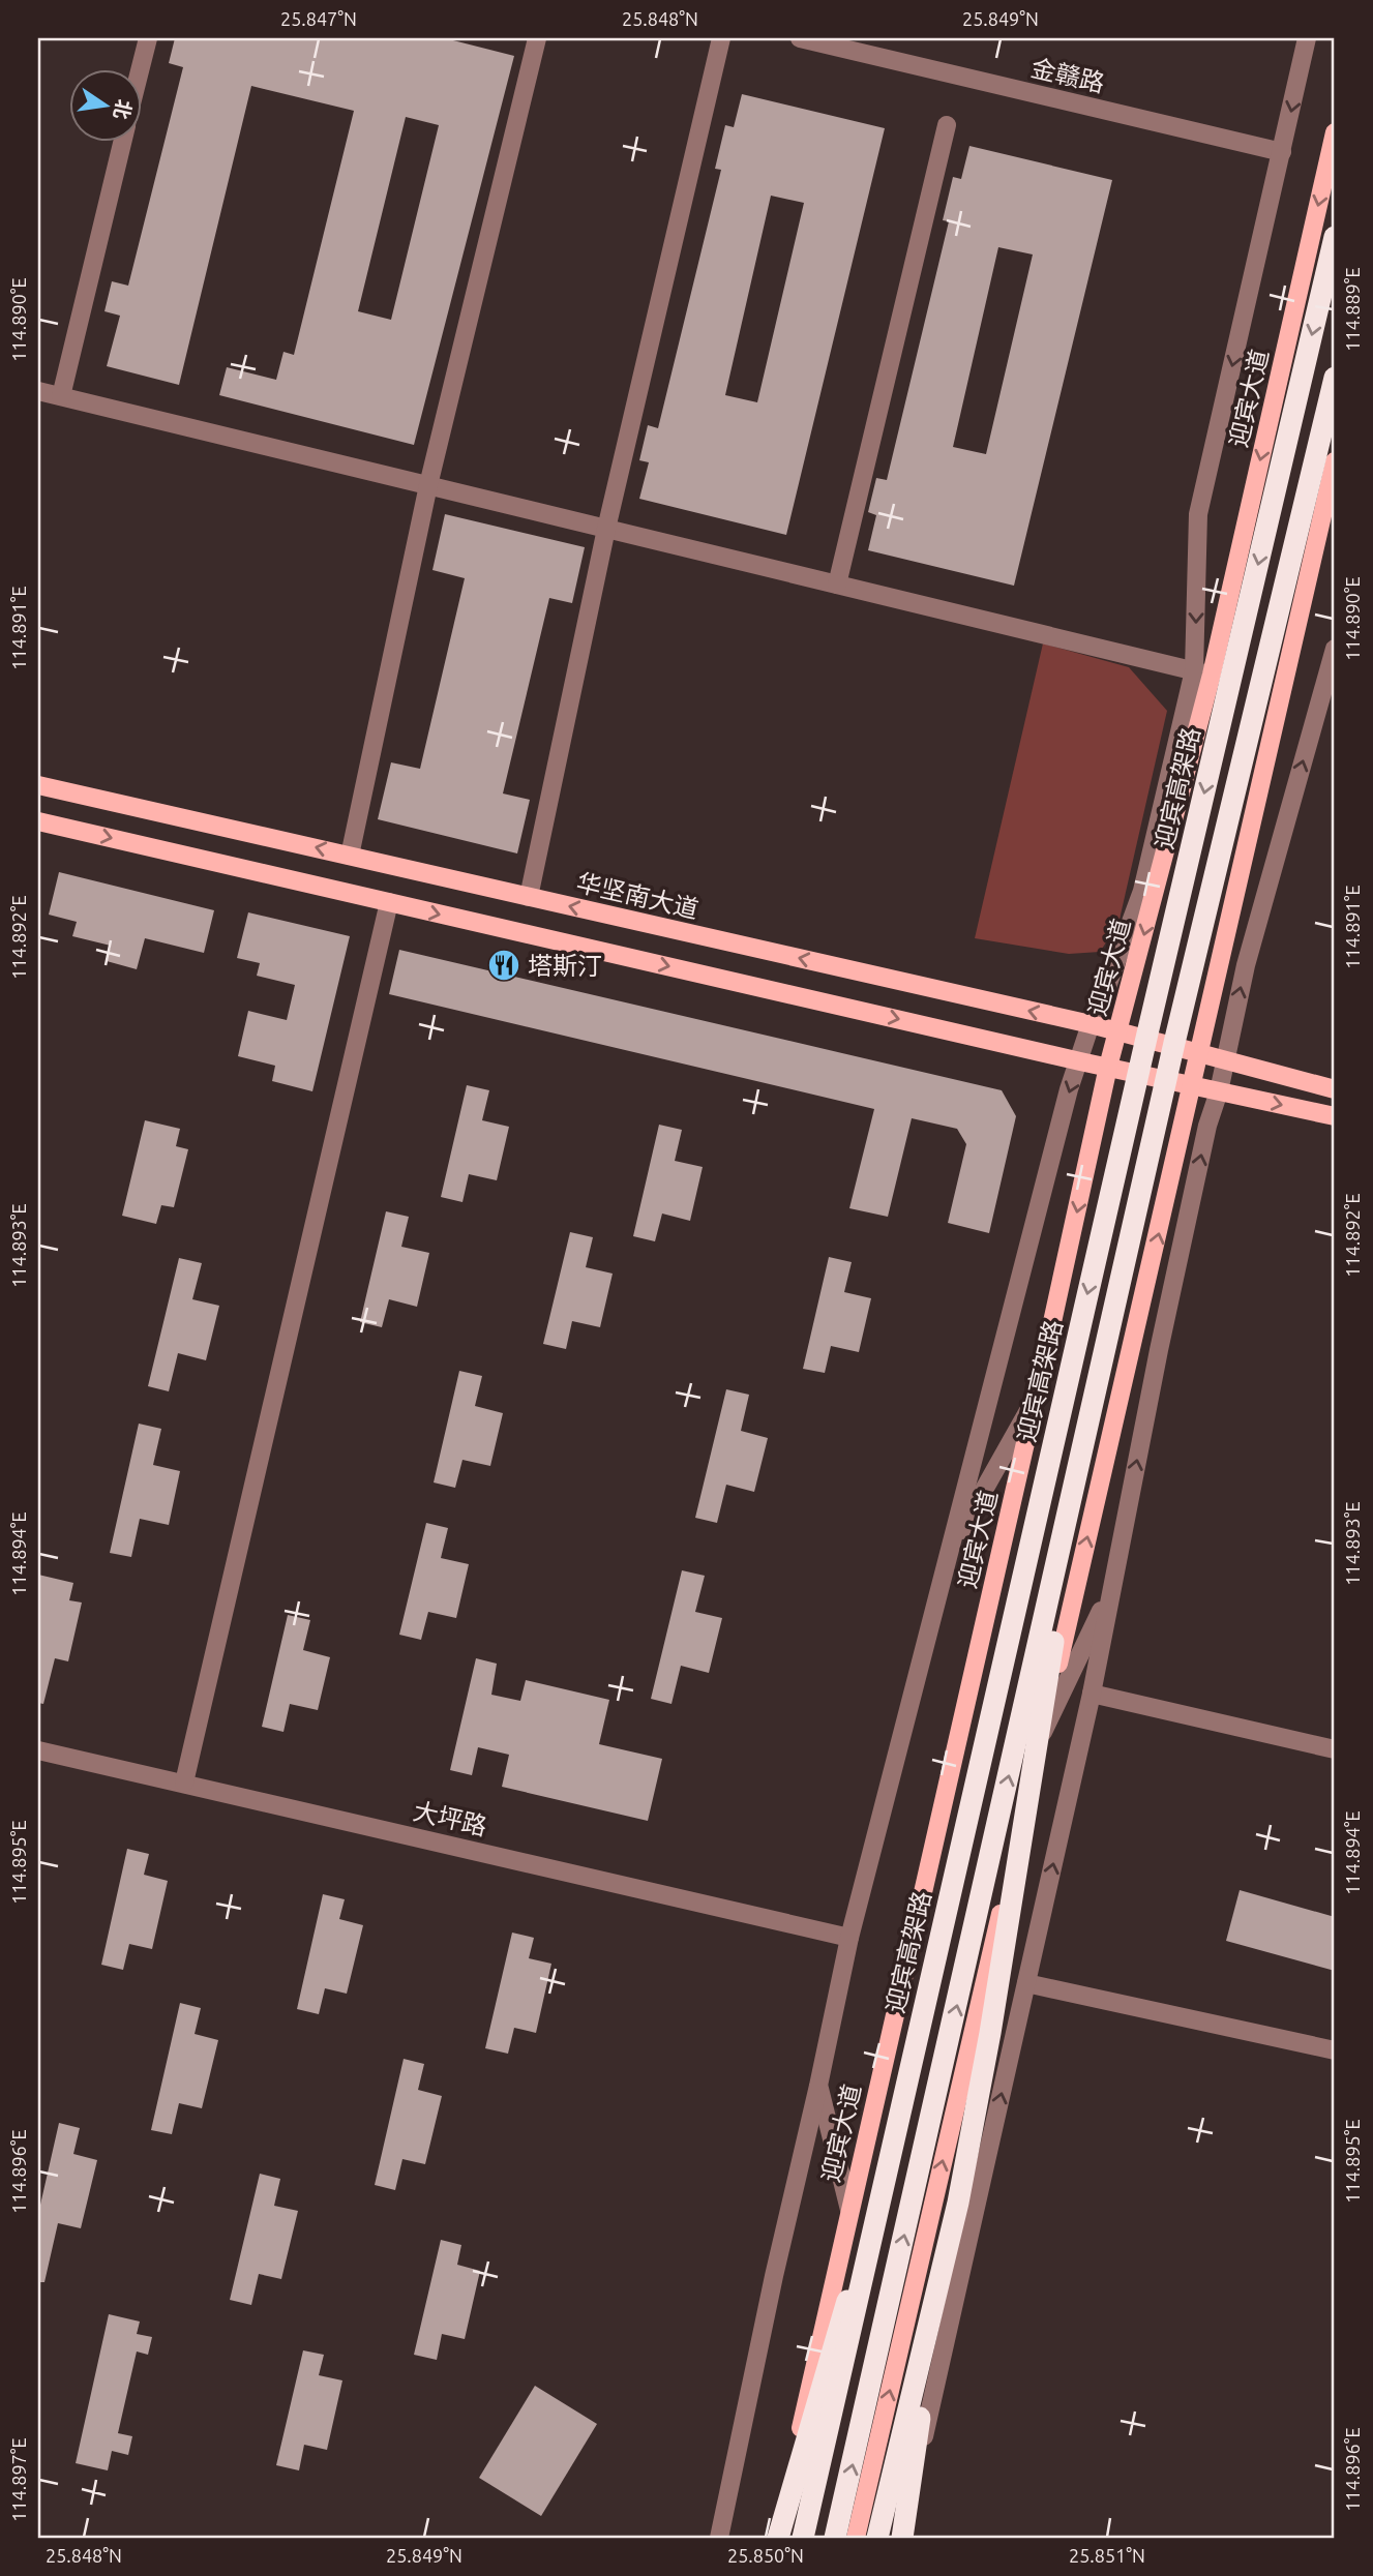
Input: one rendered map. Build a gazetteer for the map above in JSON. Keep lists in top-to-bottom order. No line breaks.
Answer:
{"streets":{"highway":["迎宾高架路"],"main road":["迎宾大道","华坚南大道"],"street":["金赣路","大坪路"]},"crossings":[["迎宾大道","华坚南大道"]],"places":{"restaurant":["塔斯汀"]},"north":"right","coordinates":["25.847°N","25.848°N","25.849°N","114.889°E","114.890°E","114.891°E","114.892°E","114.893°E","114.894°E","114.895°E","114.896°E","114.897°E","25.850°N","25.851°N"]}
